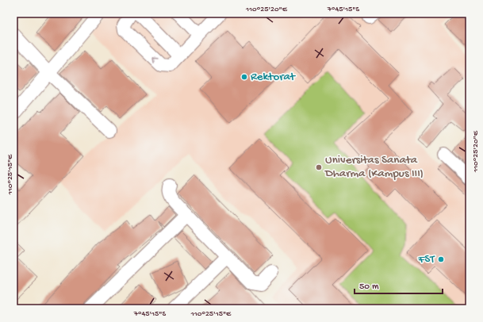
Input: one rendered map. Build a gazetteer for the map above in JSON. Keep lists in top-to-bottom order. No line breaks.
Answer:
{"places":["Rektorat","Universitas Sanata Dharma (Kampus III)","FST"],"scale_bar":"50 m","coordinates":["110°25'20\"E","7°45'15\"S","110°25'15\"E"]}
